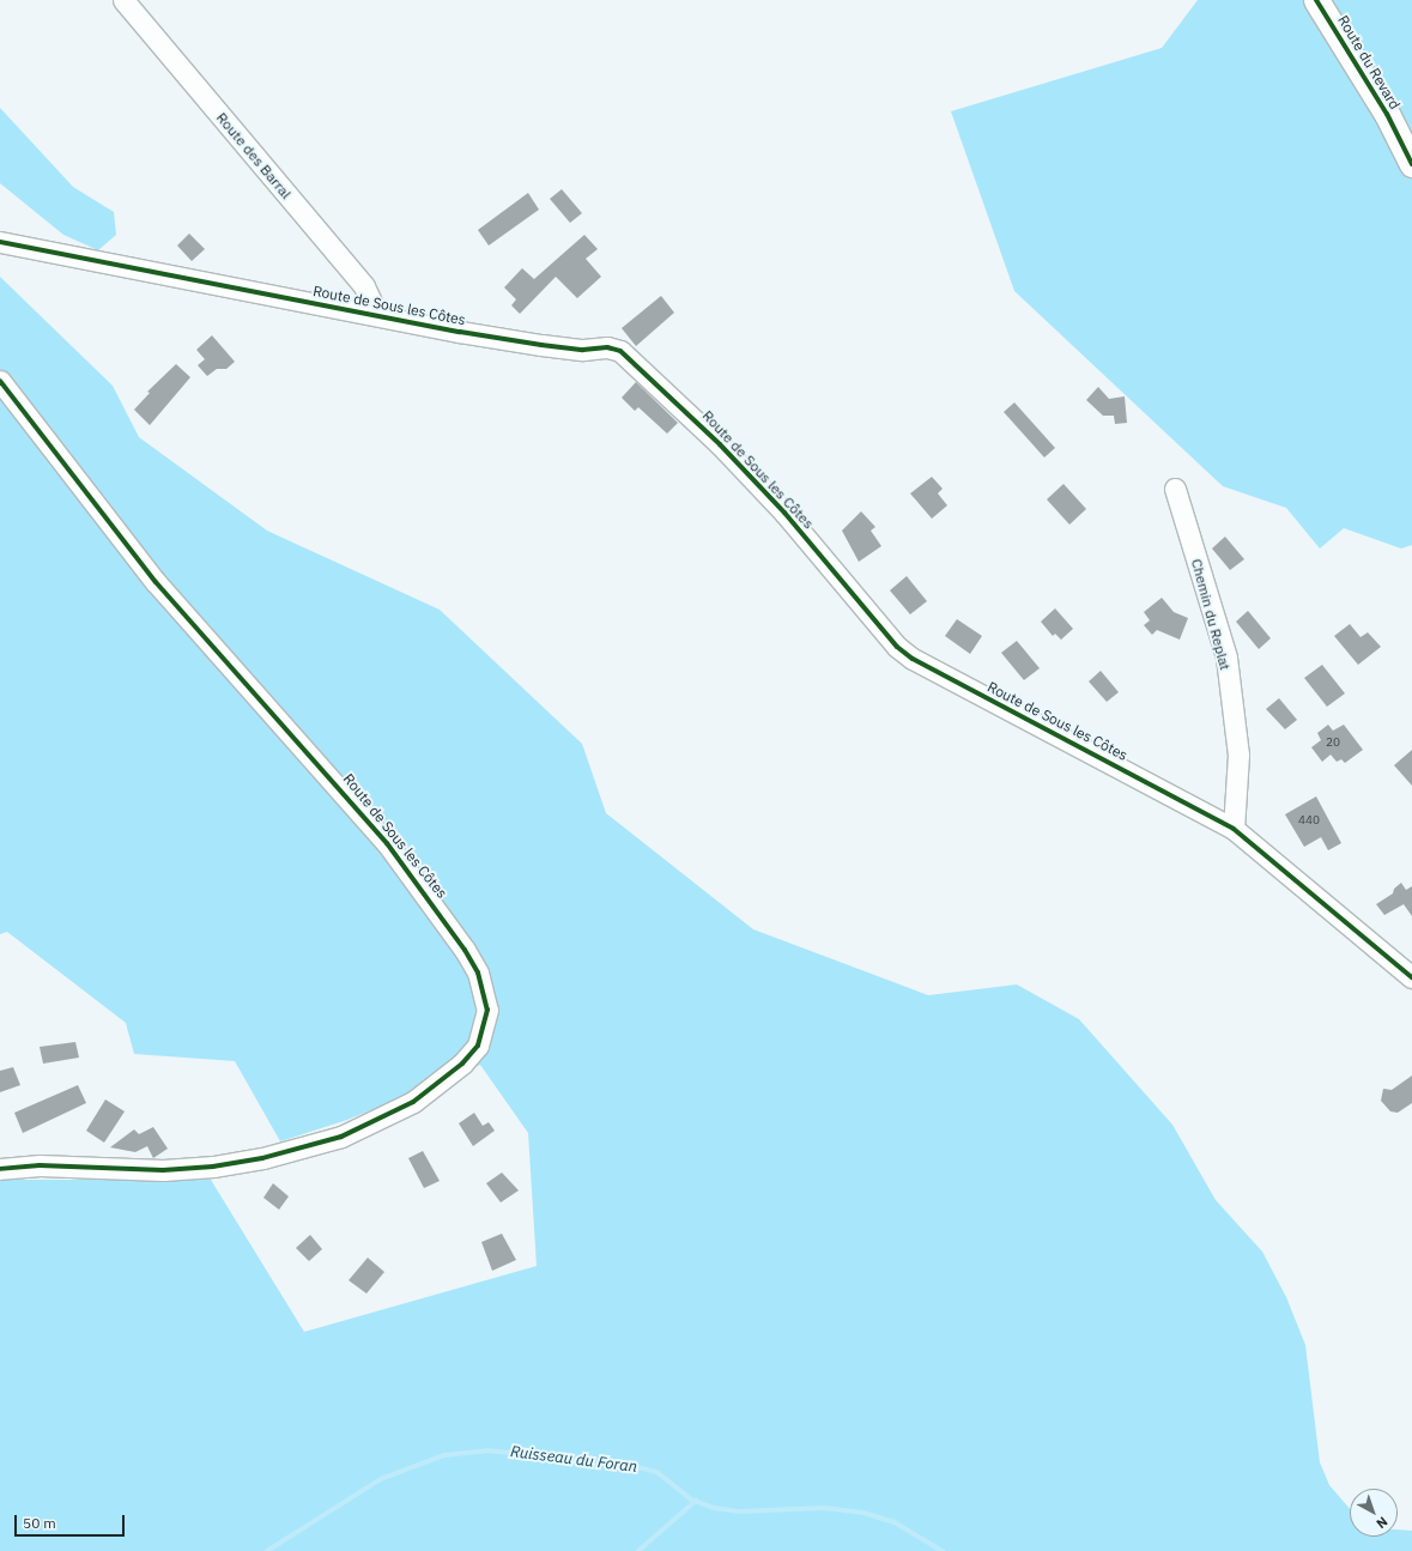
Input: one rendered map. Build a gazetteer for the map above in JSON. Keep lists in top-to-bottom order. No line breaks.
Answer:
{"streets":{"main road":["Route du Revard"],"street":["Route des Barral","Route de Sous les Côtes","Chemin du Replat"]},"crossings":[["Route des Barral","Route de Sous les Côtes"],["Route de Sous les Côtes","Chemin du Replat"]],"water":["Ruisseau du Foran"],"house_numbers":["20","440"],"scale_bar":"50 m","north":"bottom right"}
